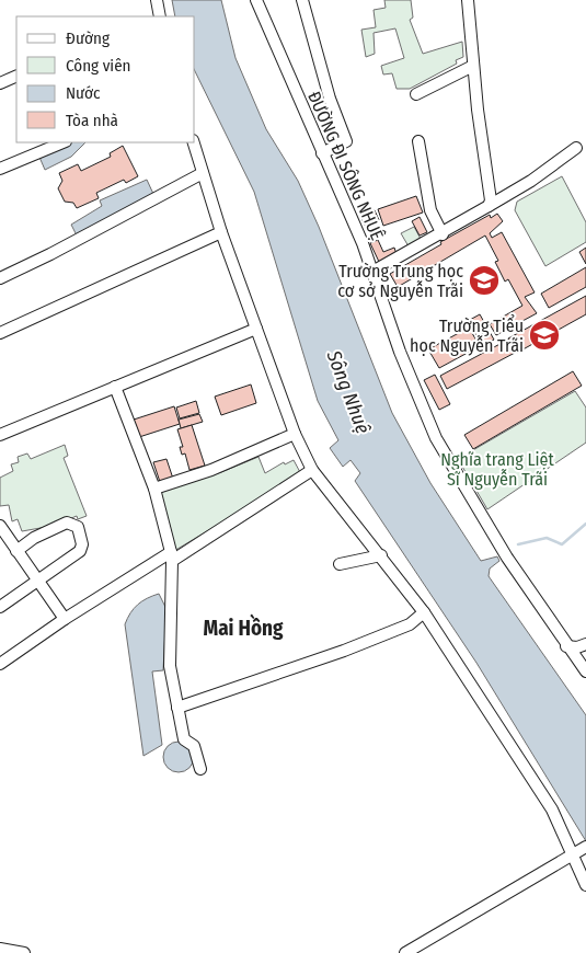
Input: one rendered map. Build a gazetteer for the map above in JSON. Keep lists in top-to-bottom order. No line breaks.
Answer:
{"streets":{"street":["ĐƯỜNG ĐI SÔNG NHUỆ"]},"districts":["Mai Hồng"],"water":["Sông Nhuệ"],"parks":["Nghĩa trang Liệt Sĩ Nguyễn Trãi"],"places":{"school or university":["Trường Trung học cơ sở Nguyễn Trãi","Trường Tiểu học Nguyễn Trãi"]},"legend":["Đường","Công viên","Nước","Tòa nhà"]}
